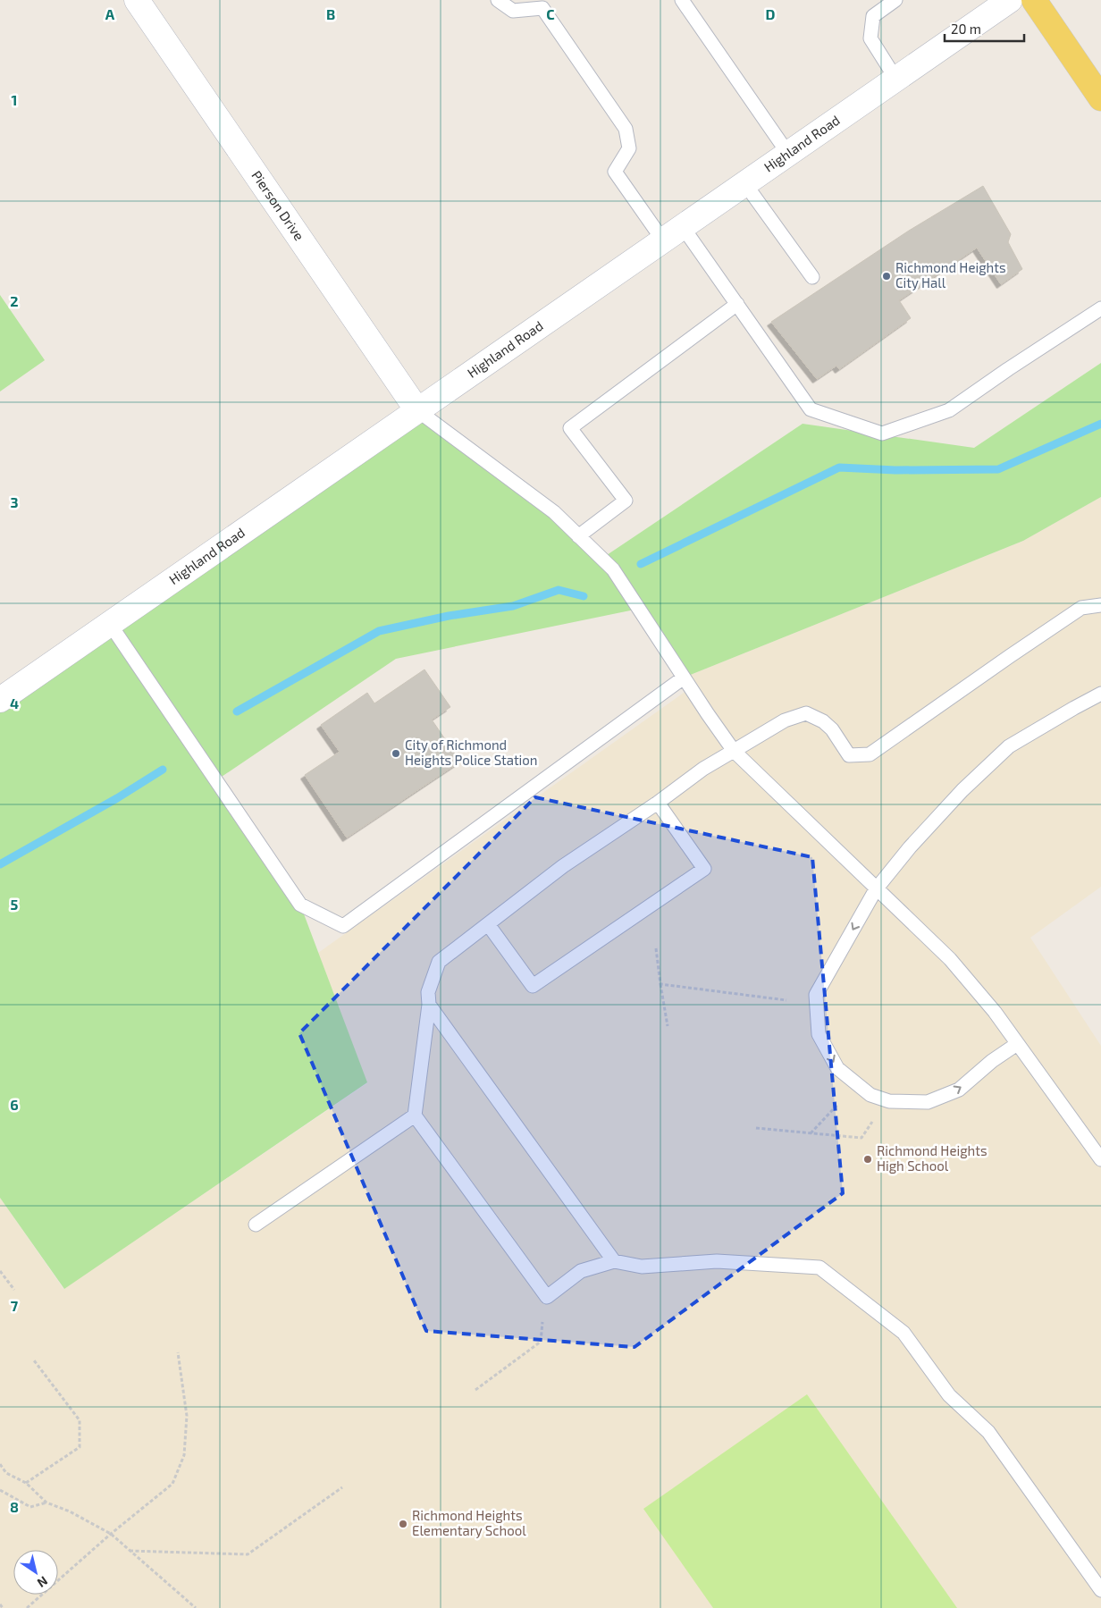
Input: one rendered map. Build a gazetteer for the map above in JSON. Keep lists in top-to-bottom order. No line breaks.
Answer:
{"streets":{"street":["Highland Road","Pierson Drive"]},"crossings":[["Highland Road","Pierson Drive"]],"places":["Richmond Heights City Hall","City of Richmond Heights Police Station","Richmond Heights High School","Richmond Heights Elementary School"],"scale_bar":"20 m","north":"bottom right","grid":{"columns":["A","B","C","D"],"rows":["1","2","3","4","5","6","7","8"]}}
